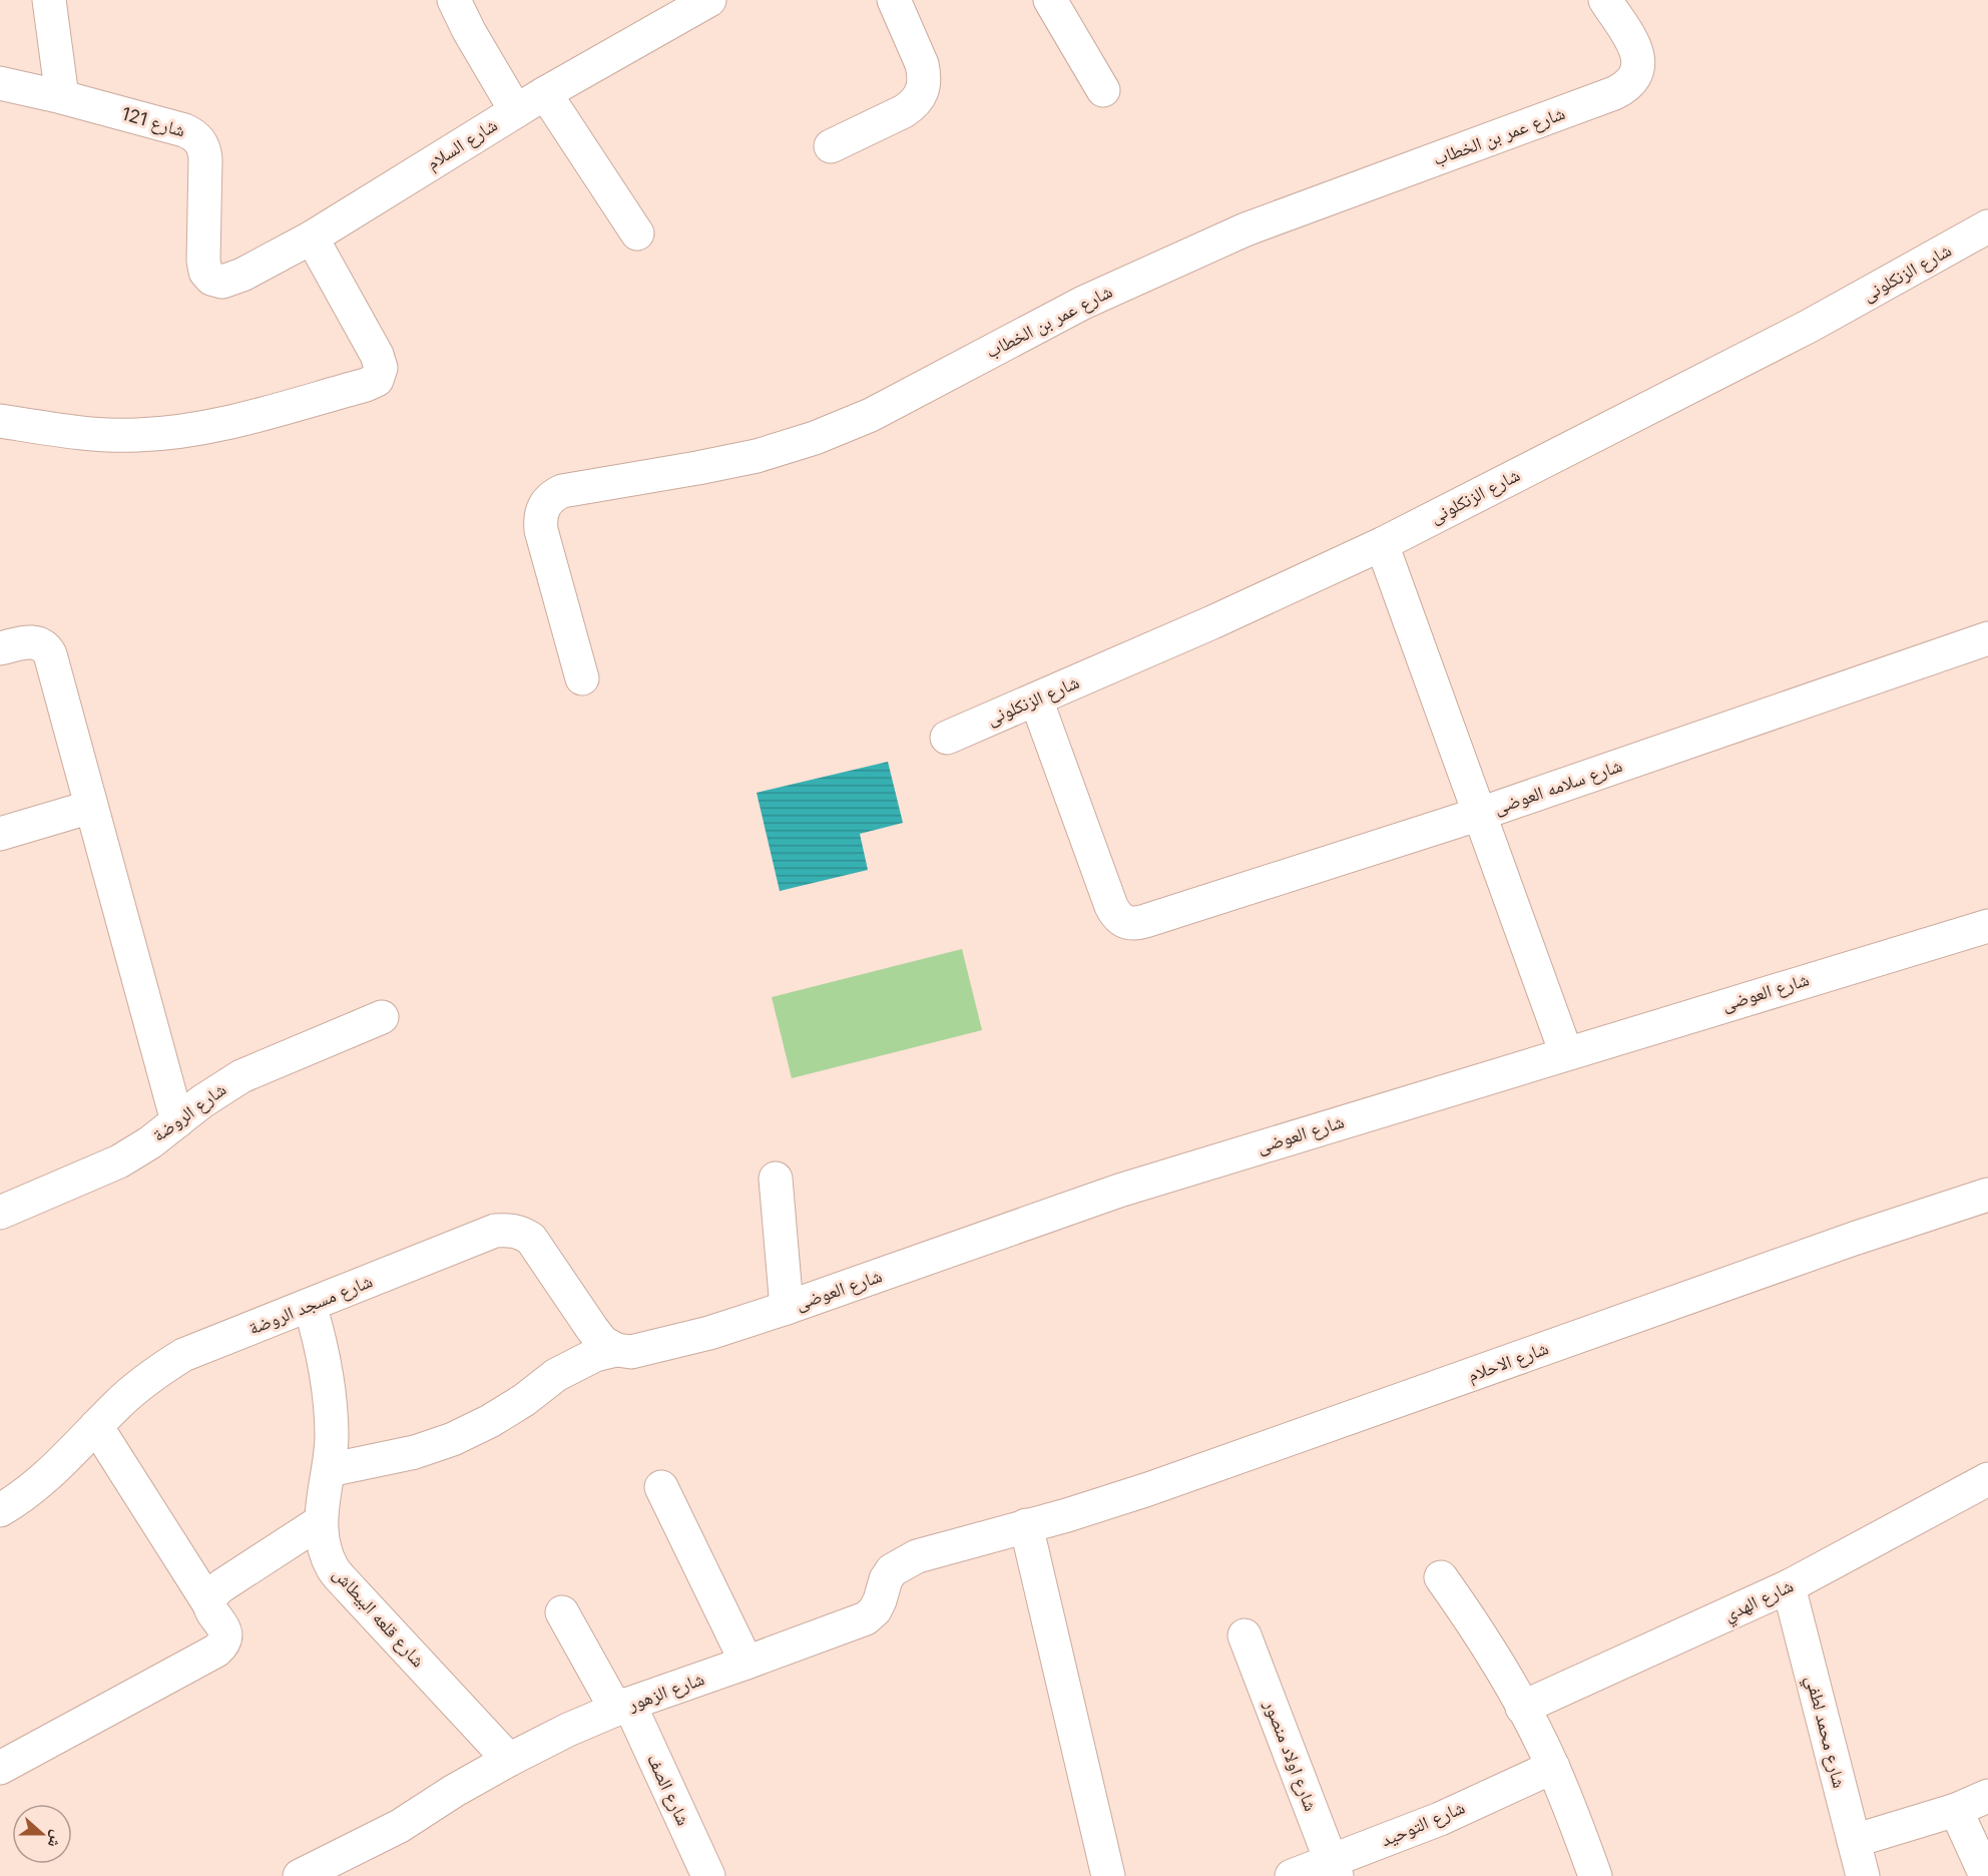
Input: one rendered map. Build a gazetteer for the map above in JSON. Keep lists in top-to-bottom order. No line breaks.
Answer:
{"streets":{"street":["شارع 121","شارع عمر بن الخطاب","شارع السلام","شارع الزنكلونى","شارع سلامه العوضى","شارع العوضى","شارع الروضة","شارع مسجد الروضة","شارع الاحلام","شارع الهدي","شارع قلعه البيطاش","شارع الزهور","شارع محمد لطفي","شارع اولاد منصور","شارع الصف","شارع التوحيد"]},"crossings":[["شارع 121","شارع السلام"],["شارع الزنكلونى","شارع سلامه العوضى"],["شارع العوضى","شارع مسجد الروضة"],["شارع العوضى","شارع قلعه البيطاش"],["شارع مسجد الروضة","شارع قلعه البيطاش"],["شارع الاحلام","شارع الزهور"],["شارع الهدي","شارع محمد لطفي"],["شارع قلعه البيطاش","شارع الزهور"],["شارع الزهور","شارع الصف"],["شارع اولاد منصور","شارع التوحيد"]],"north":"right"}
